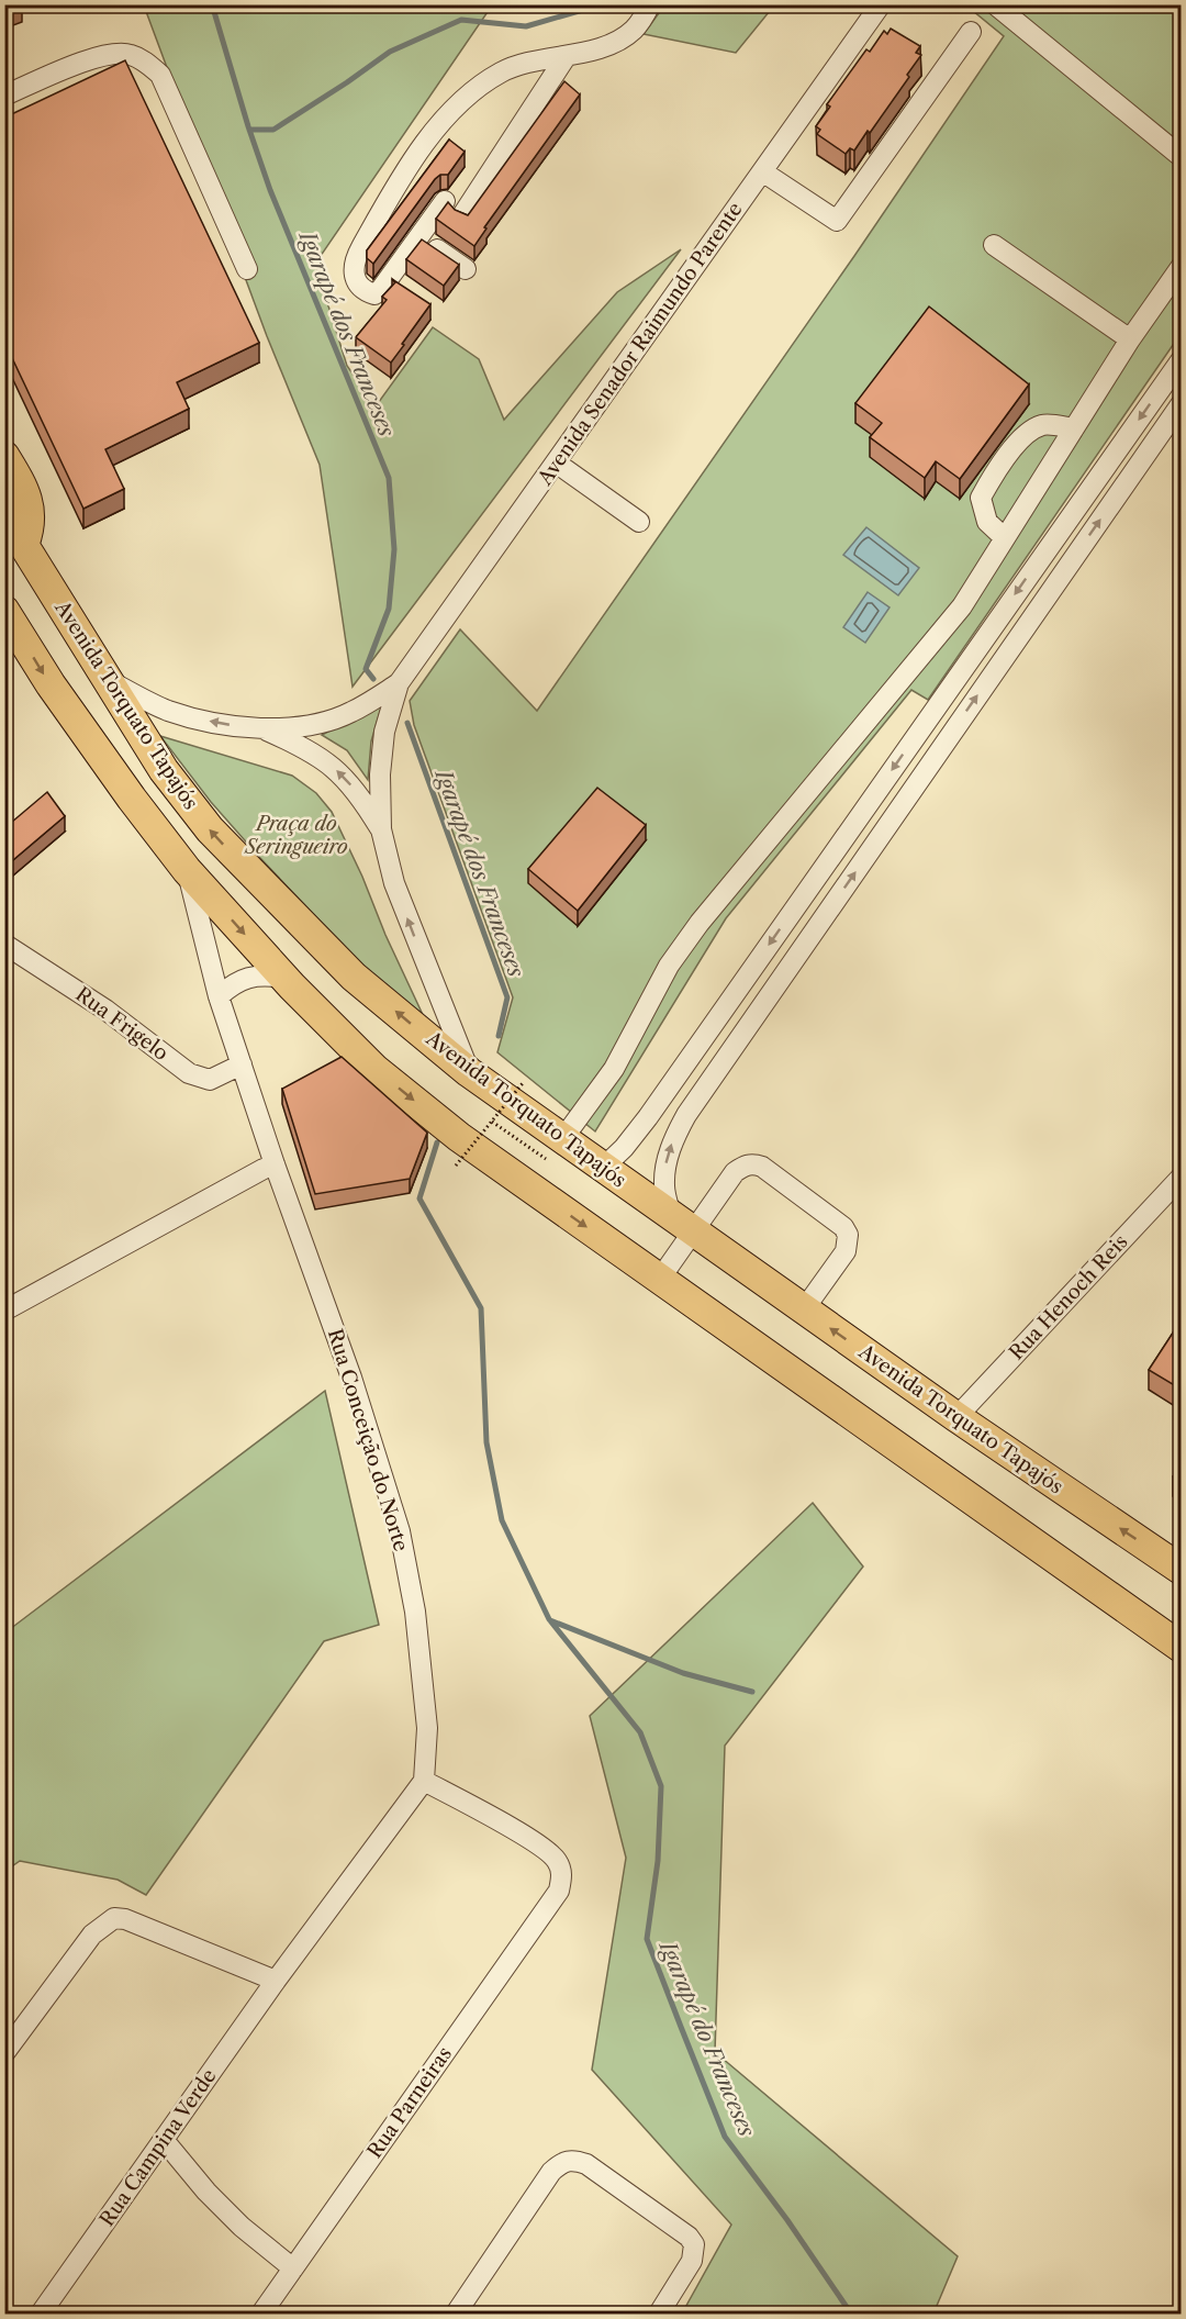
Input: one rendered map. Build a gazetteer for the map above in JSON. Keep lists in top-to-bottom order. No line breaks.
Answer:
{"streets":{"highway":["Avenida Torquato Tapajós"],"street":["Avenida Senador Raimundo Parente","Rua Frigelo","Rua Henoch Reis","Rua Conceição do Norte","Rua Parneiras","Rua Campina Verde"]},"crossings":[["Avenida Senador Raimundo Parente","Avenida Torquato Tapajós"],["Avenida Torquato Tapajós","Rua Henoch Reis"],["Rua Frigelo","Rua Conceição do Norte"],["Rua Conceição do Norte","Rua Parneiras"]],"water":["Igarapé dos Franceses","Igarapé do Franceses"],"parks":["Praça do Seringueiro"]}
